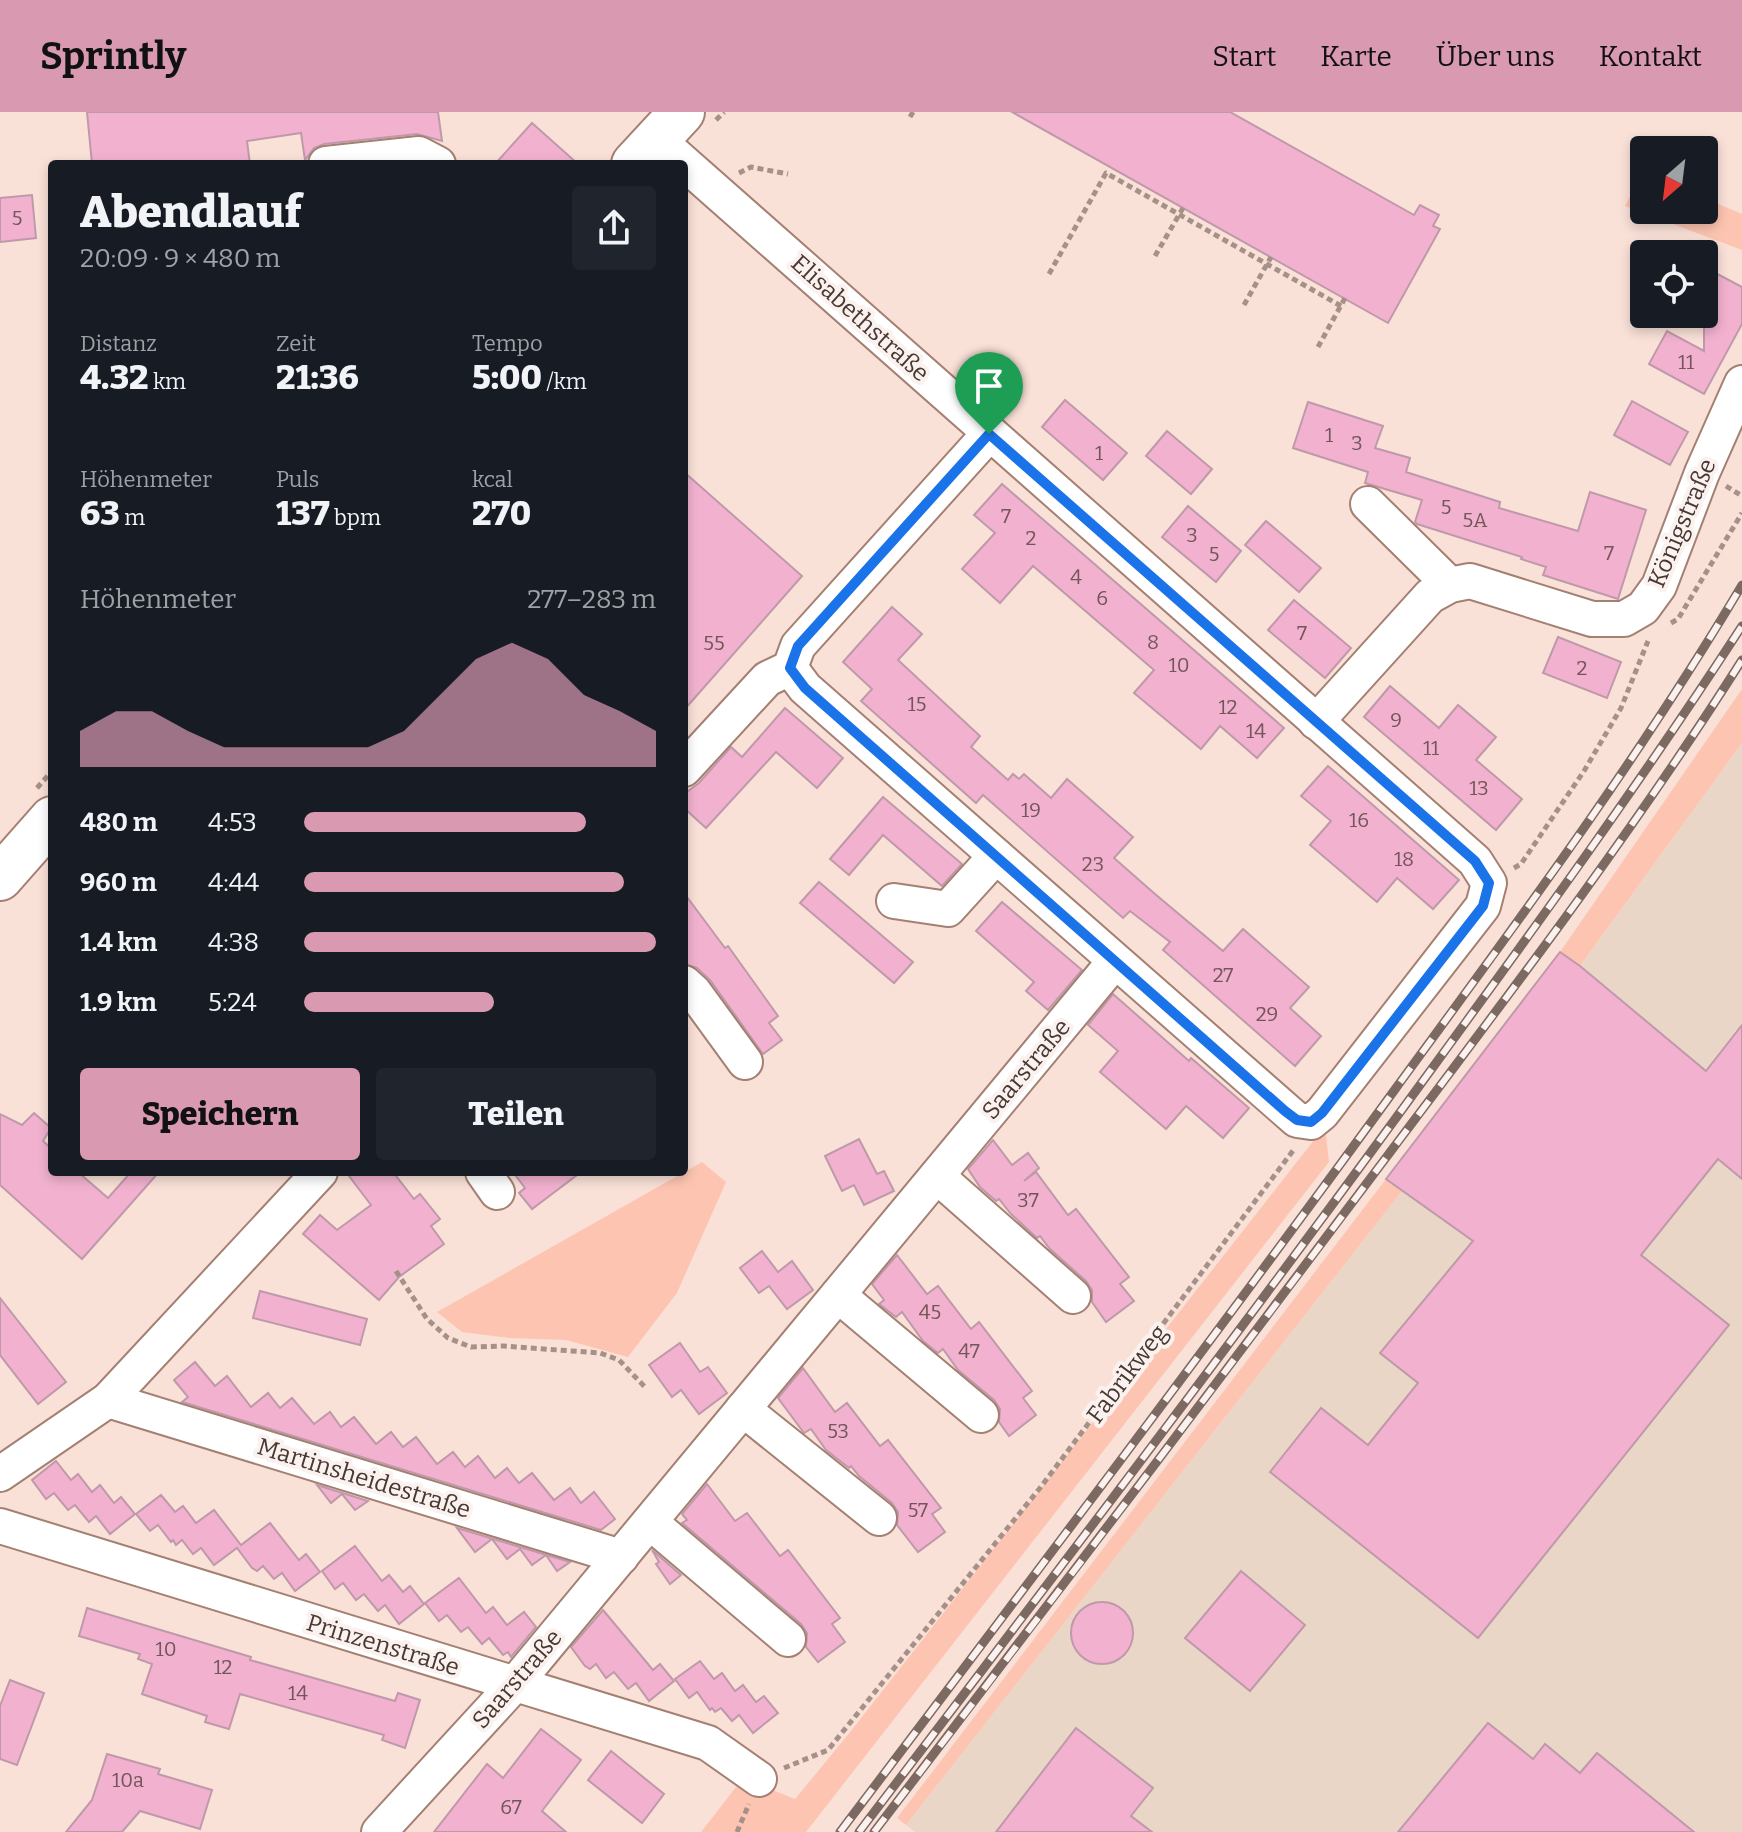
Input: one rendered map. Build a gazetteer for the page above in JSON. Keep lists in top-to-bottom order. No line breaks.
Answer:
{"streets":{"street":["Elisabethstraße","Königstraße","Saarstraße","Martinsheidestraße","Prinzenstraße"],"path":["Fabrikweg"]},"crossings":[["Saarstraße","Martinsheidestraße"],["Saarstraße","Prinzenstraße"],["Fabrikweg","Prinzenstraße"]],"house_numbers":["5","11","1","3","1","5","7","5A","3","2","7","5","4","6","7","8","55","10","2","15","12","9","14","11","13","19","16","18","23","27","29","37","45","47","53","57","10","12","14","10a","67"],"north":"bottom left","page":{"header":"Sprintly","nav":["Start","Karte","Über uns","Kontakt"],"heading":["Abendlauf","20:09 · 9 × 480 m"],"stats":[["Distanz","4.32 km"],["Zeit","21:36"],["Tempo","5:00 /km"],["Höhenmeter","63 m"],["Puls","137 bpm"],["kcal","270"]],"chart":["Höhenmeter","277–283 m"],"list":[{"name":"480 m","note":"4:53"},{"name":"960 m","note":"4:44"},{"name":"1.4 km","note":"4:38"},{"name":"1.9 km","note":"5:24"}],"buttons":["Speichern","Teilen"]}}
